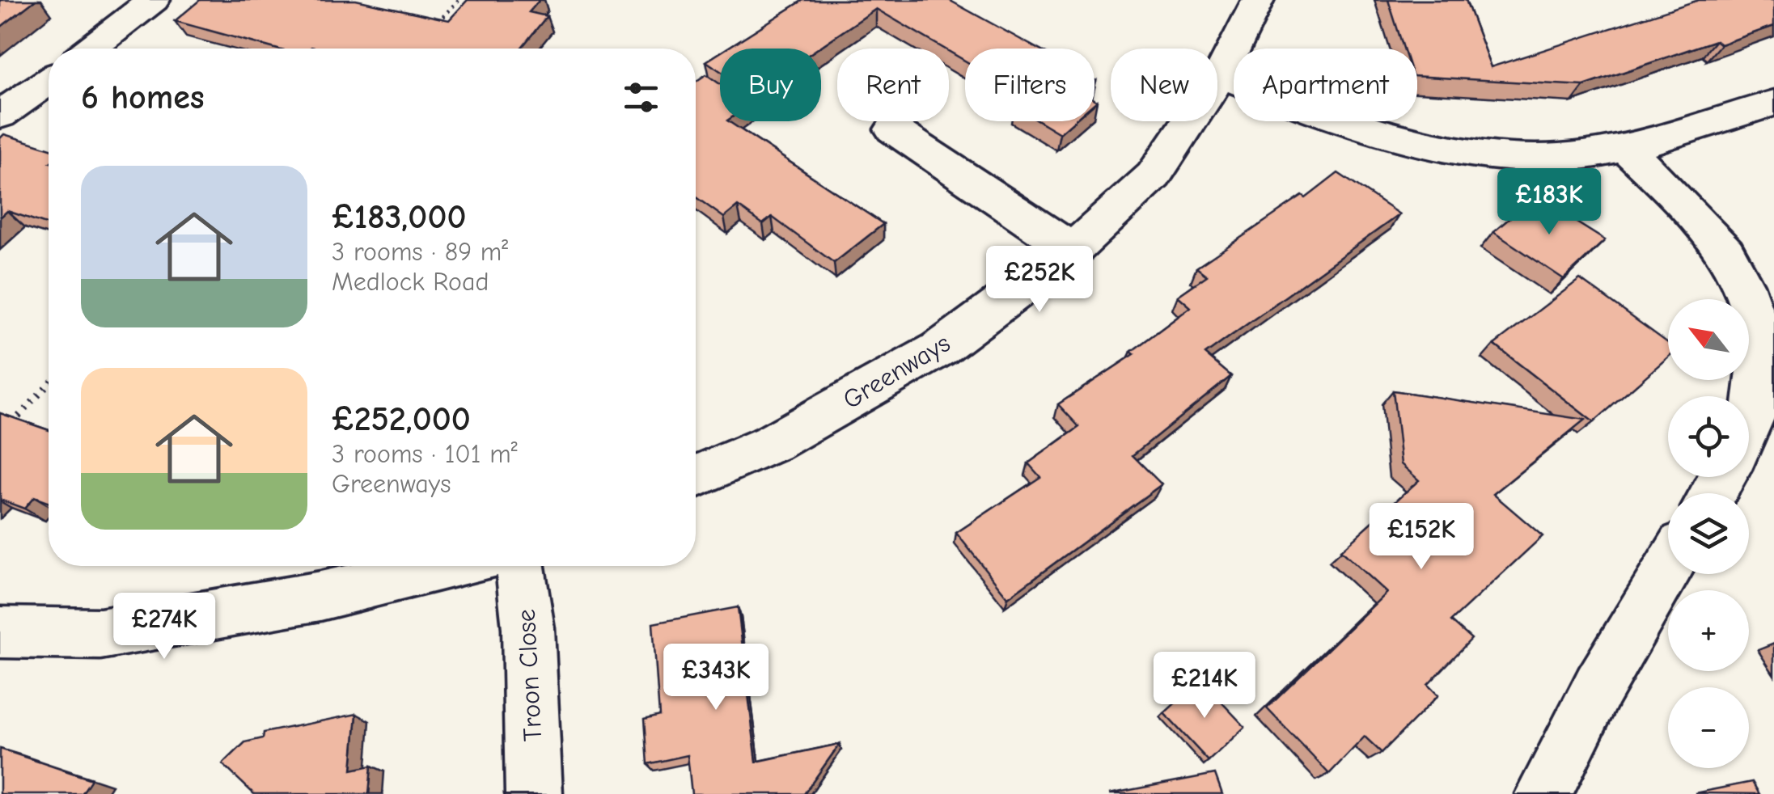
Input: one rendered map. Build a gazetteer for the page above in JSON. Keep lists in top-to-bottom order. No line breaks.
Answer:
{"streets":{"street":["Greenways","Troon Close"]},"north":"top left","page":{"chip":["Buy","Rent","Filters","New","Apartment"],"heading":"6 homes","list":[{"name":"£183,000","note":"3 rooms · 89 m² · Medlock Road"},{"name":"£252,000","note":"3 rooms · 101 m² · Greenways"}],"price":["£183K","£252K","£152K","£274K","£343K","£214K"],"map_buttons":["+","−"]}}
